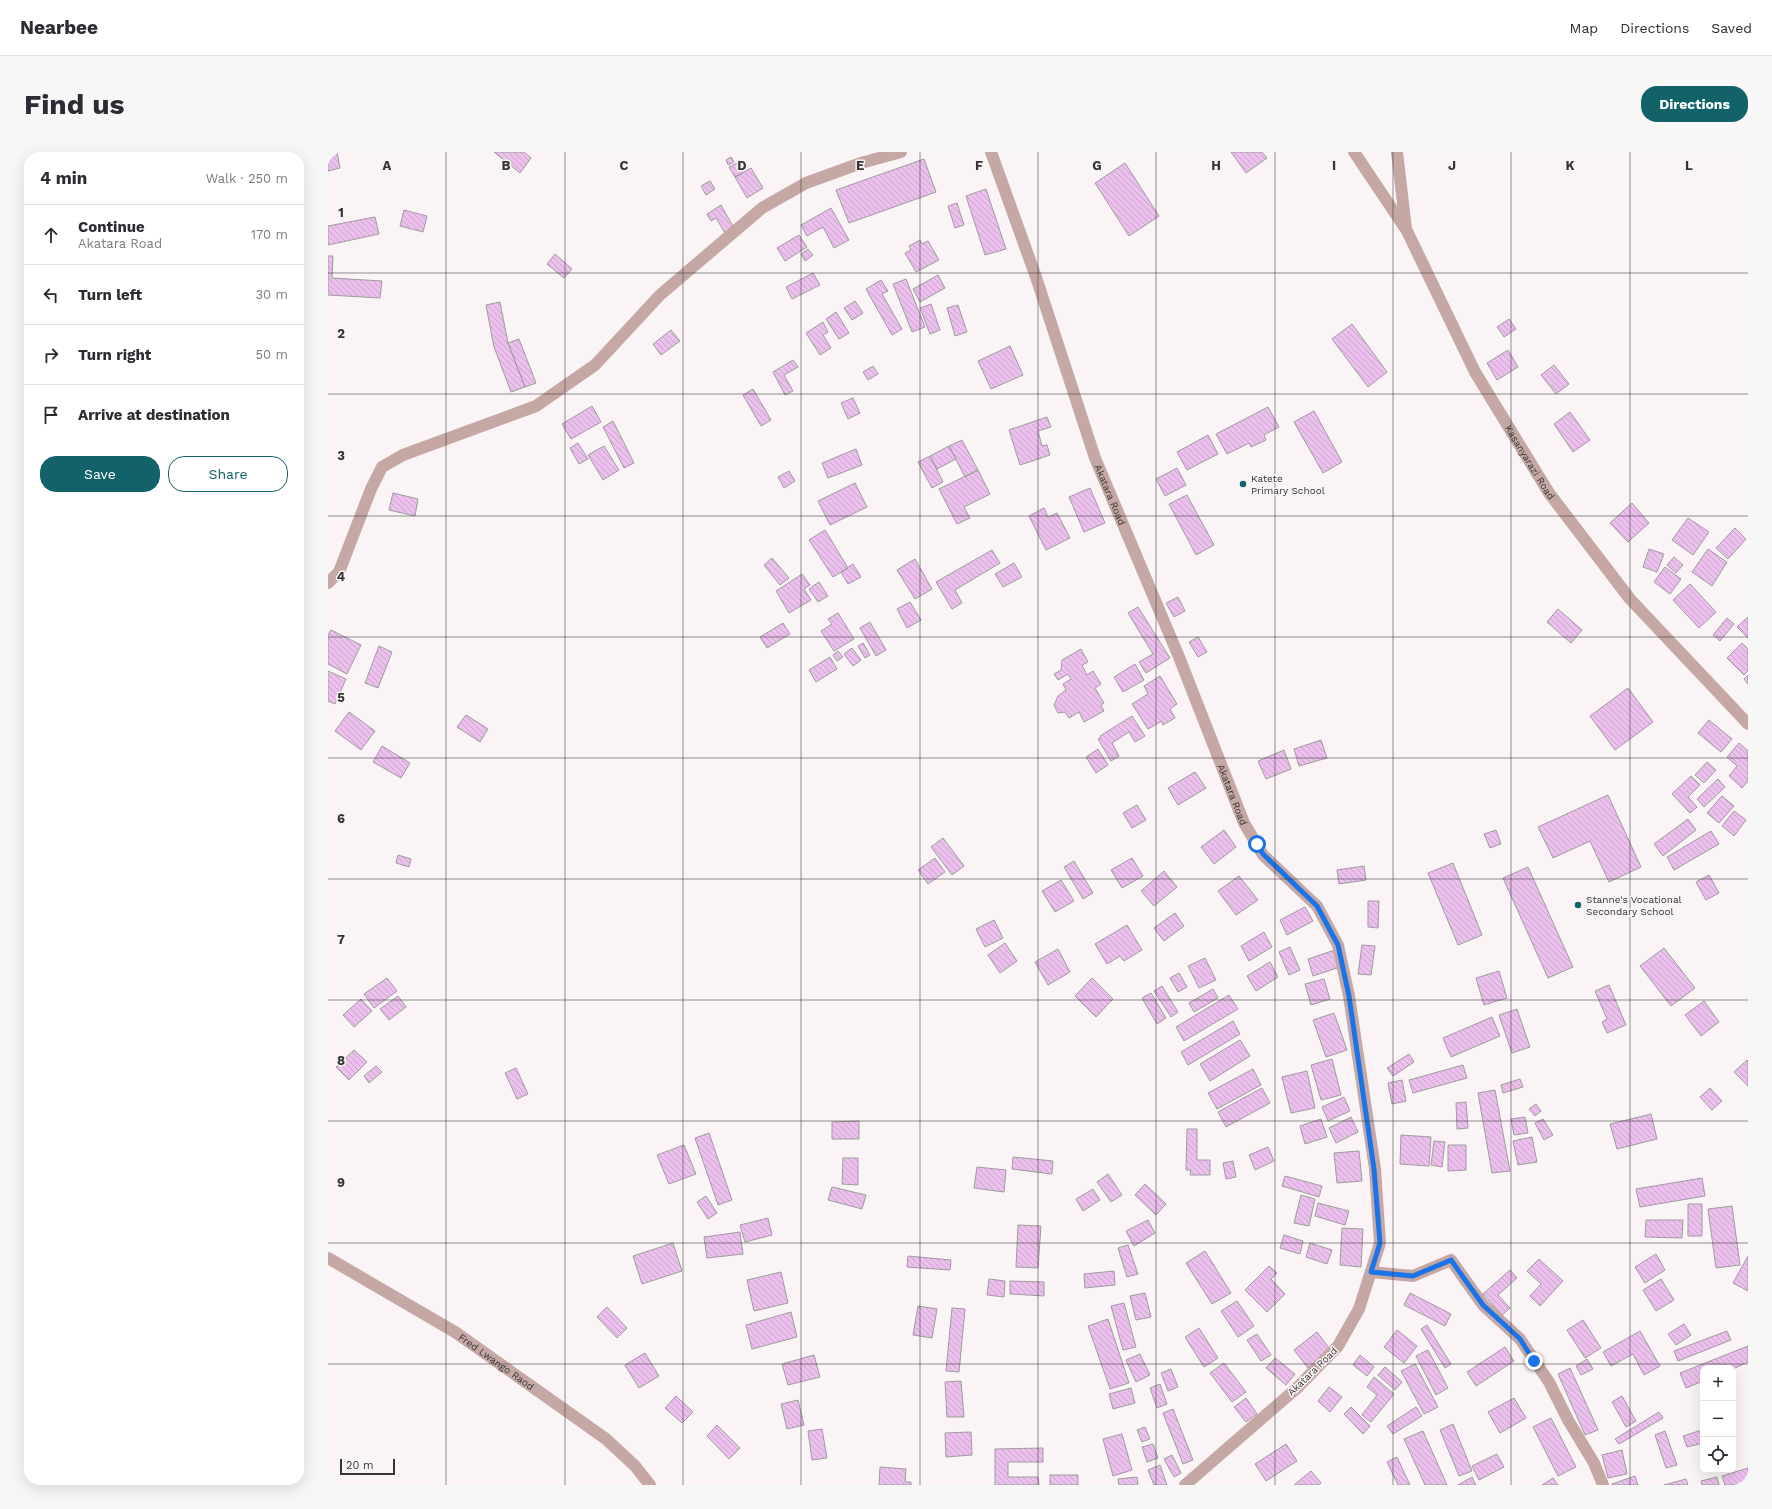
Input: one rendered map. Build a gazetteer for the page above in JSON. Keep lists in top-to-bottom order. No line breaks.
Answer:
{"streets":{"street":["Kasanyarazi Road","Akatara Road","Fred Lwango Raod"]},"places":["Katete Primary School","Stanne's Vocational Secondary School"],"scale_bar":"20 m","page":{"header":"Nearbee","nav":["Map","Directions","Saved"],"buttons":["Directions",["Save","Share"]],"title":"Find us","heading":["4 min","Walk · 250 m"],"list":[["Continue","Akatara Road","170 m"],["Turn left","30 m"],["Turn right","50 m"],"Arrive at destination"],"map_buttons":["+","−"],"scale":"20 m"},"grid":{"columns":["A","B","C","D","E","F","G","H","I","J","K","L"],"rows":["1","2","3","4","5","6","7","8","9"]}}
